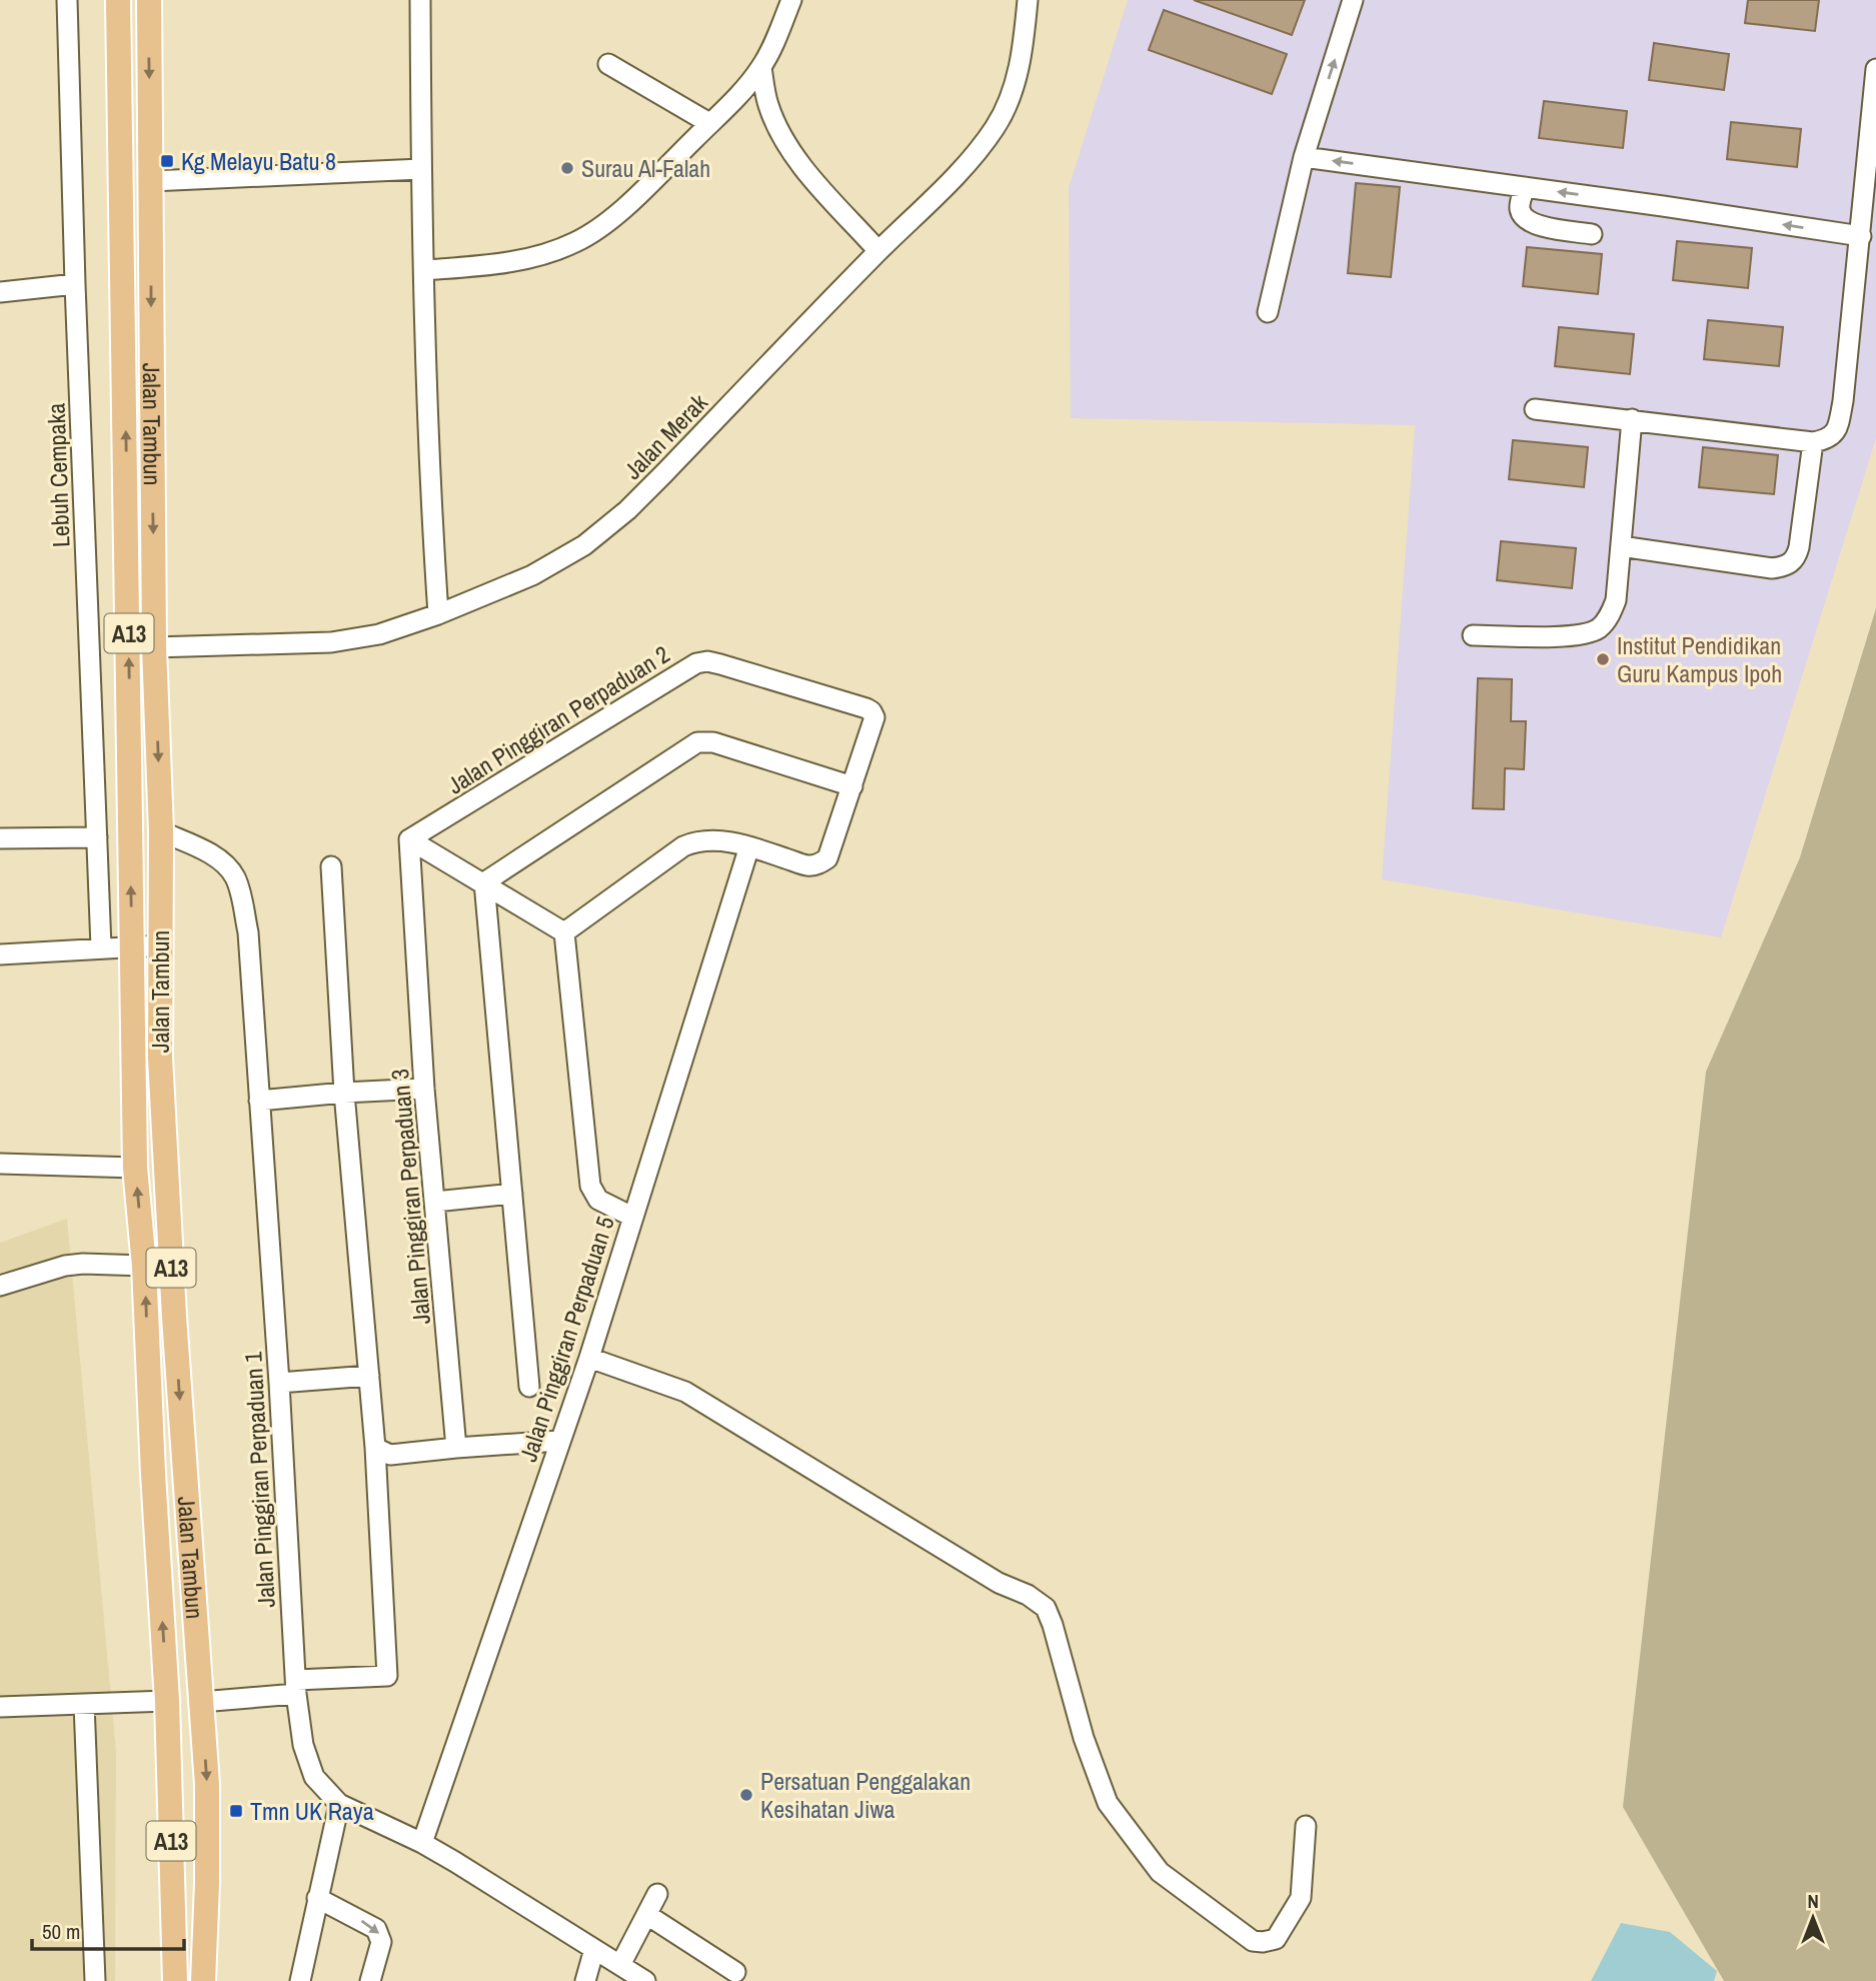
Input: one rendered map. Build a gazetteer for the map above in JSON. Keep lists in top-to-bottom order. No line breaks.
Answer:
{"streets":{"main road":["Jalan Tambun","A13"],"street":["Jalan Merak","Lebuh Cempaka","Jalan Pinggiran Perpaduan 2","Jalan Pinggiran Perpaduan 3","Jalan Pinggiran Perpaduan 5","Jalan Pinggiran Perpaduan 1"]},"crossings":[["Jalan Tambun","Jalan Merak"],["Jalan Tambun","Jalan Pinggiran Perpaduan 1"],["Jalan Pinggiran Perpaduan 2","Jalan Pinggiran Perpaduan 3"],["Jalan Pinggiran Perpaduan 2","Jalan Pinggiran Perpaduan 5"],["Jalan Pinggiran Perpaduan 5","Jalan Pinggiran Perpaduan 1"]],"places":{"transit":["Kg Melayu Batu 8","Tmn UK Raya"],"other":["Surau Al-Falah","Institut Pendidikan Guru Kampus Ipoh","Persatuan Penggalakan Kesihatan Jiwa"]},"scale_bar":"50 m","north":"top"}
